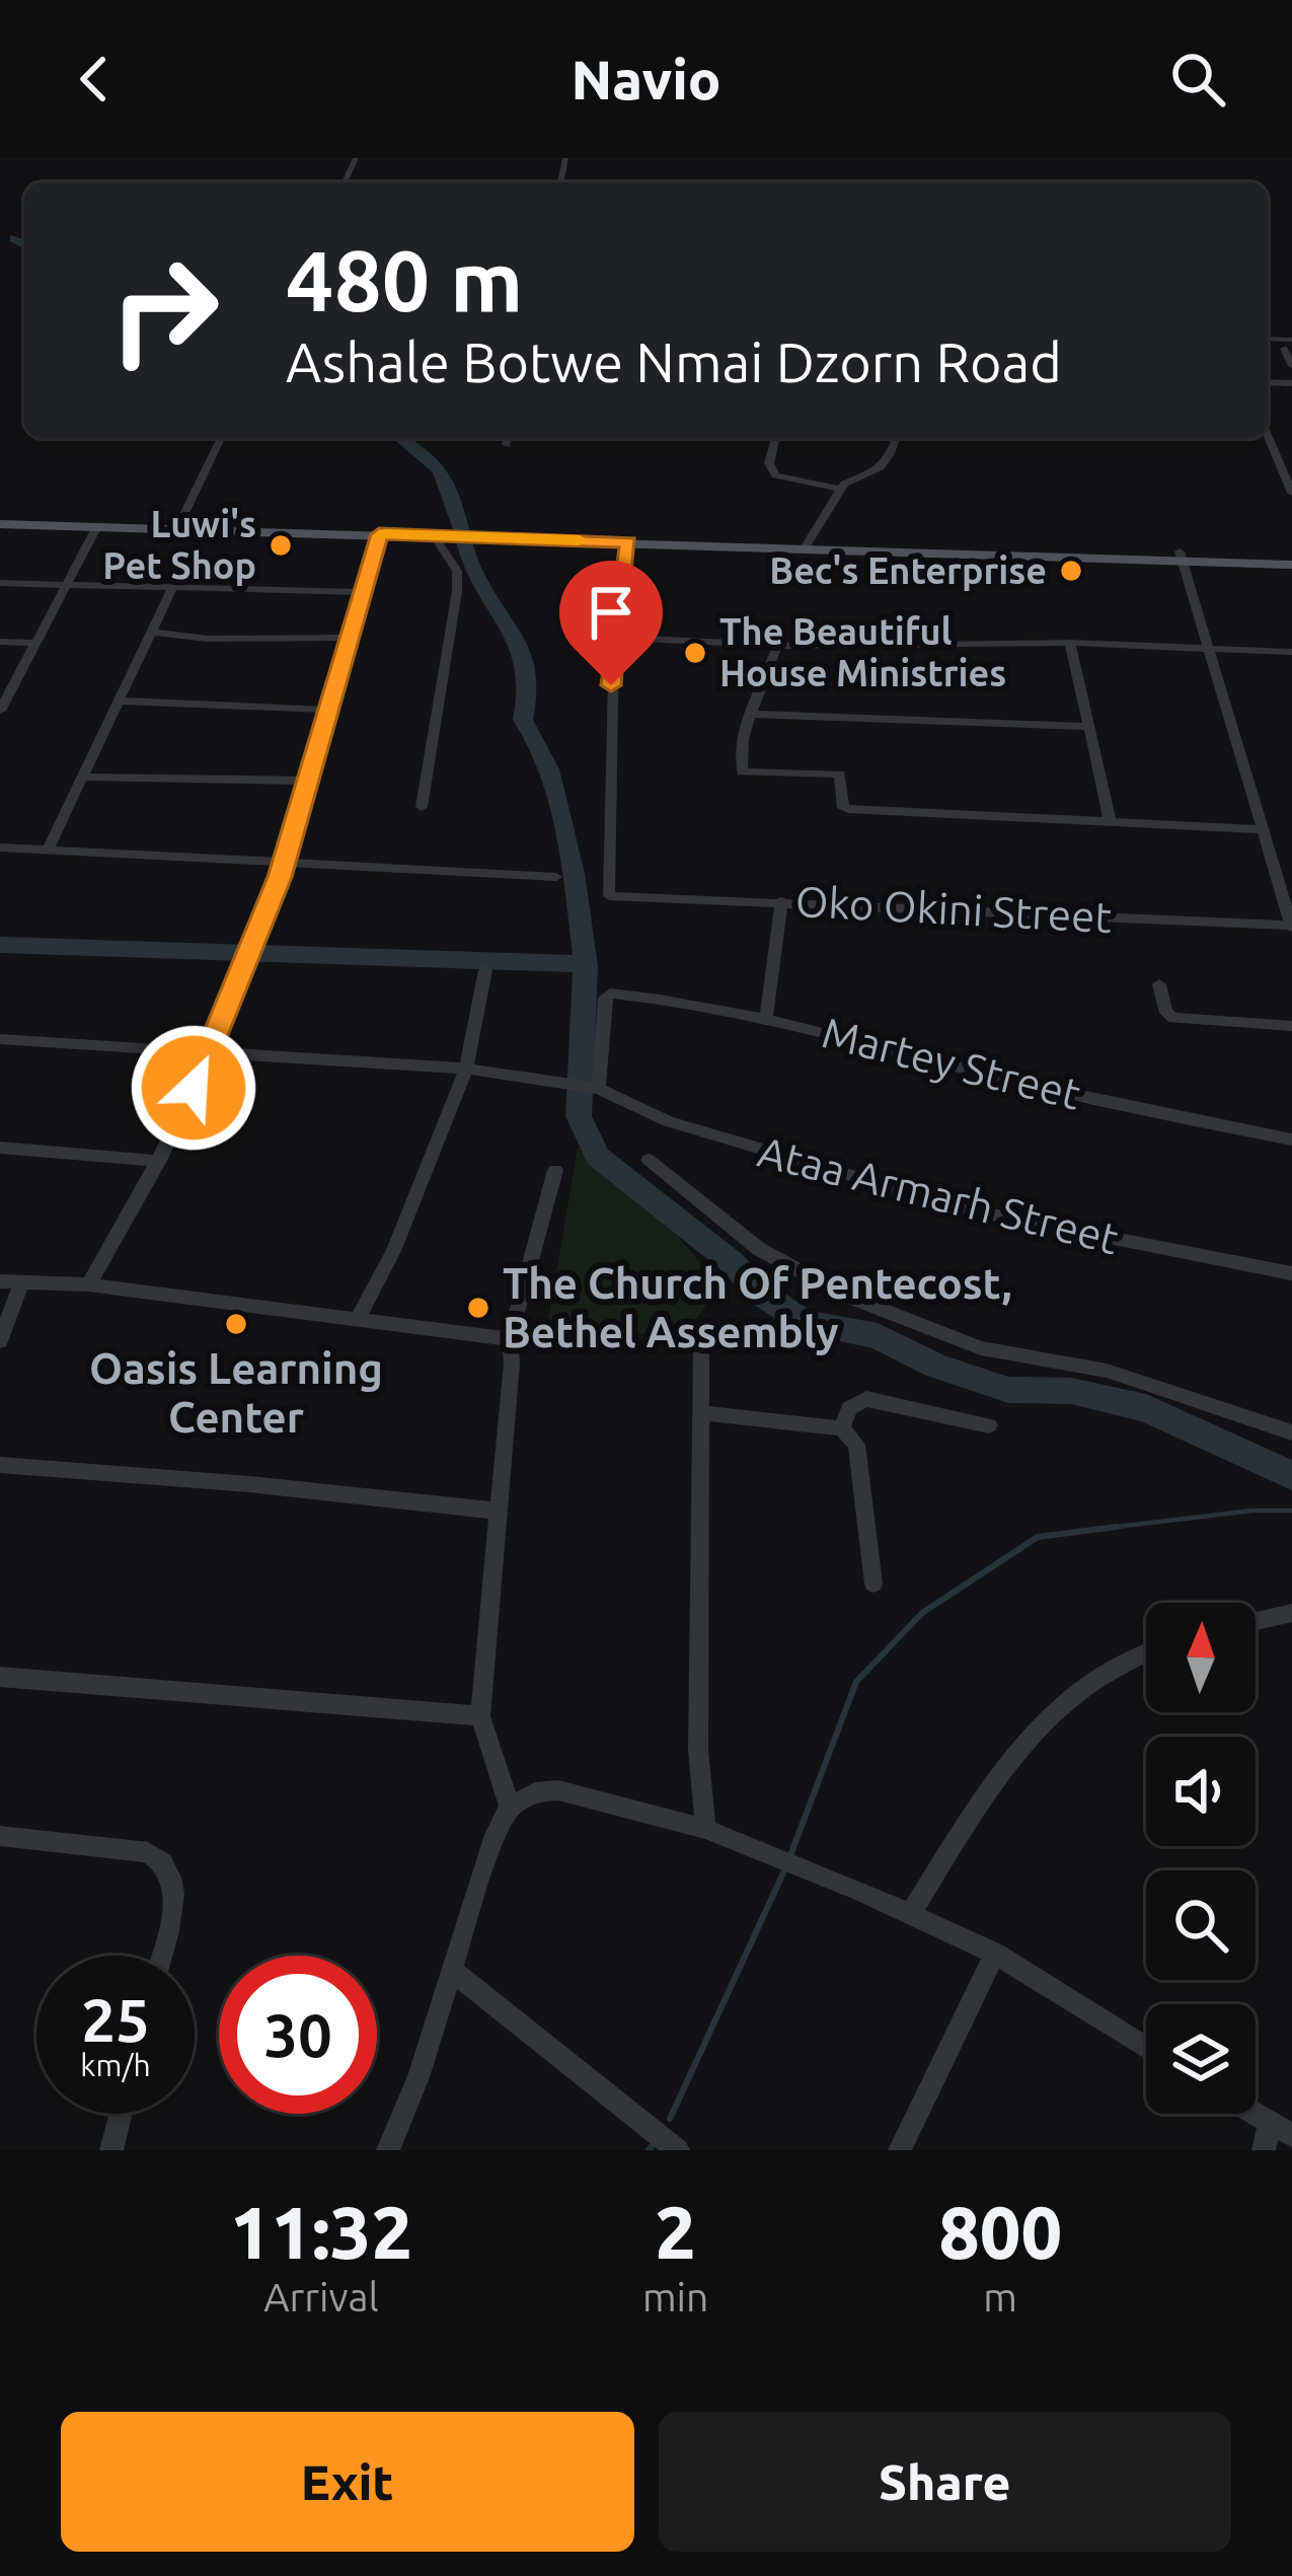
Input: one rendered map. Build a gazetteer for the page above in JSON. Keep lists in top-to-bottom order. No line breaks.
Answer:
{"streets":{"street":["Oko Okini Street","Martey Street","Ataa Armarh Street"]},"crossings":[["Martey Street","Ataa Armarh Street"]],"places":["Luwi's Pet Shop","Bec's Enterprise","The Beautiful House Ministries","The Church Of Pentecost, Bethel Assembly","Oasis Learning Center"],"north":"top","page":{"header":"Navio","turn":["480 m","Ashale Botwe Nmai Dzorn Road"],"speed":"25 km/h","limit":"30","eta":["11:32","Arrival","2","min","800","m"],"buttons":["Exit","Share"]}}
